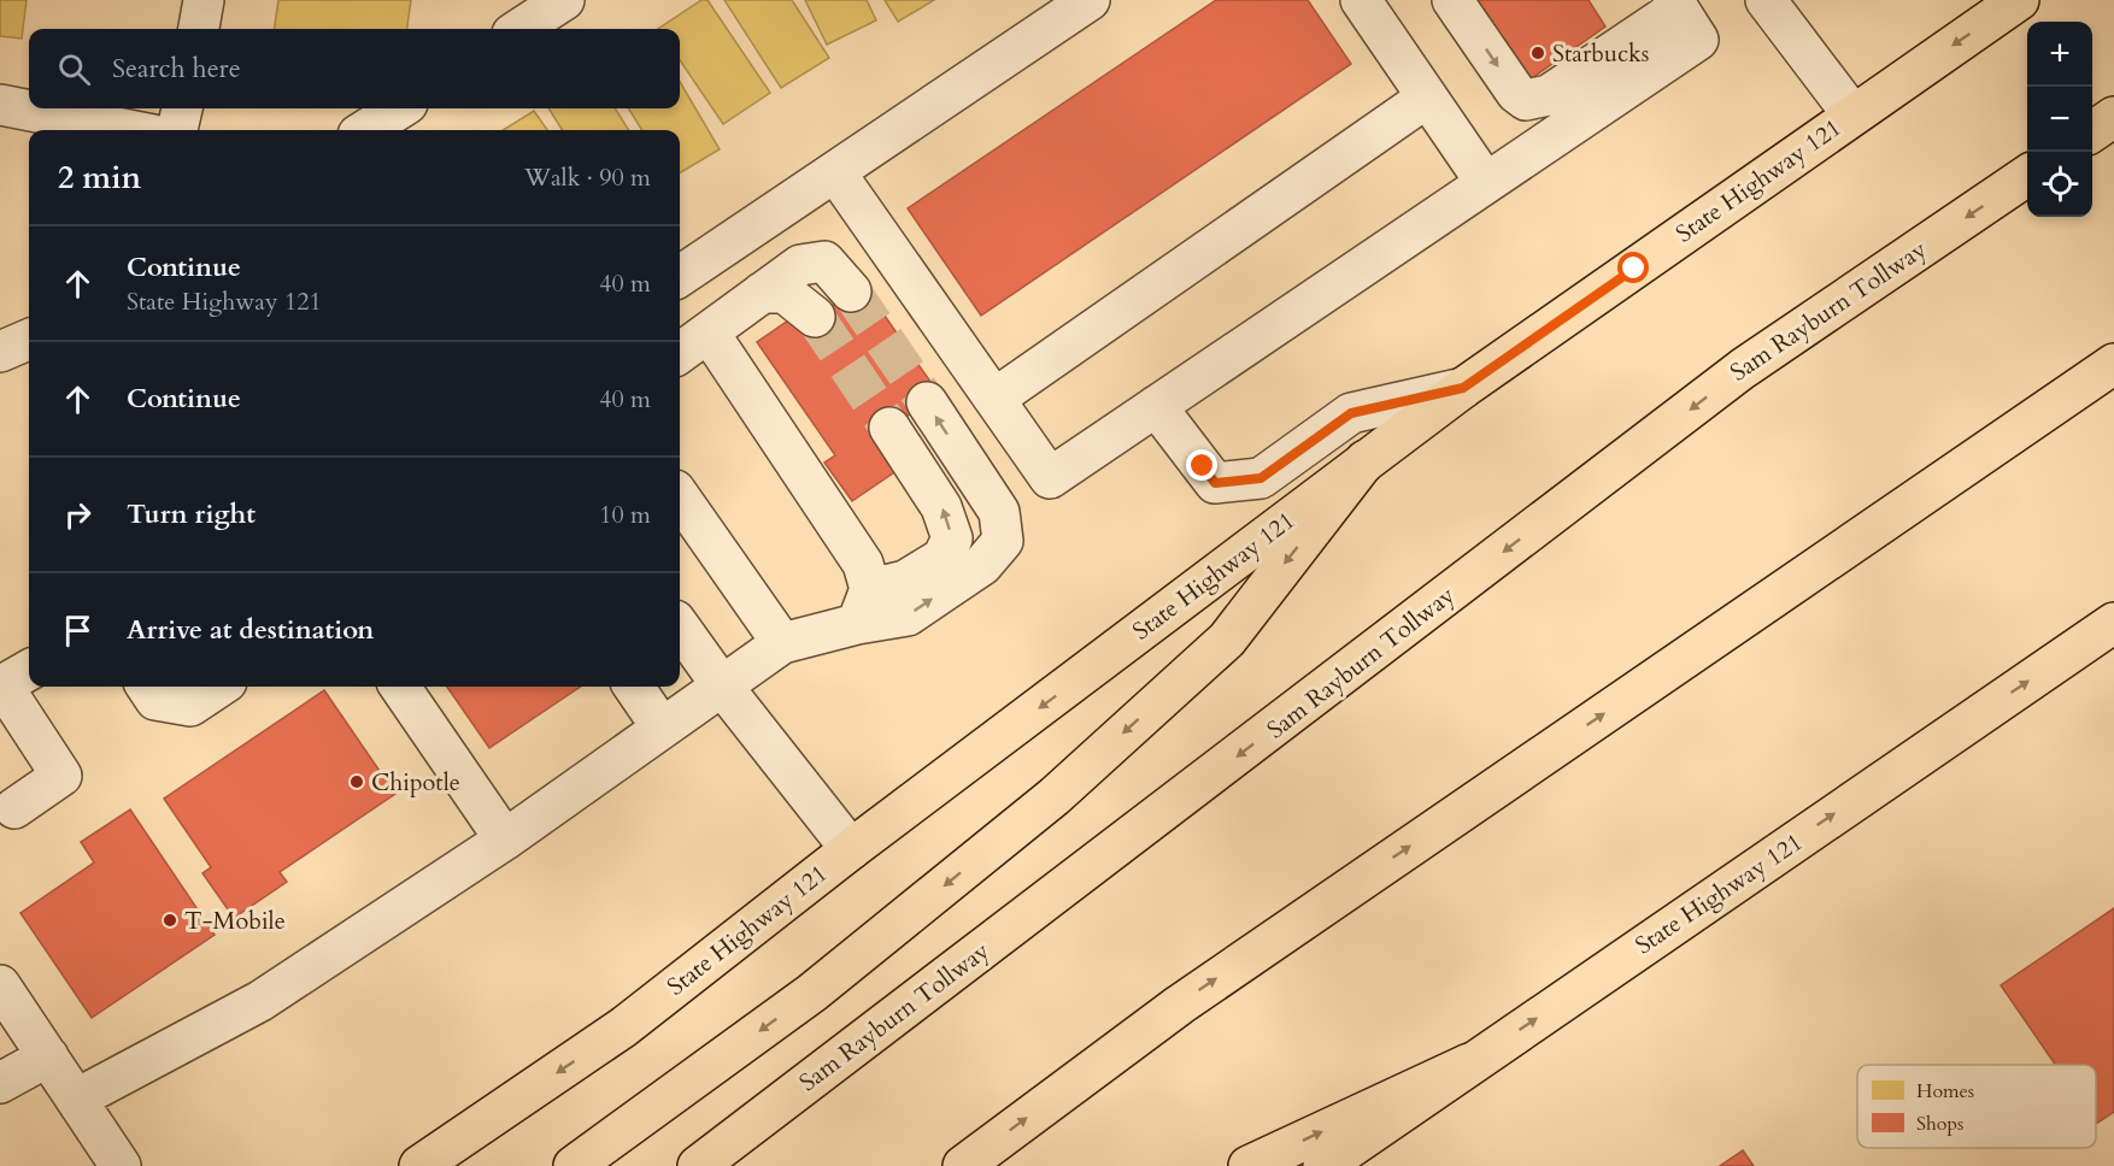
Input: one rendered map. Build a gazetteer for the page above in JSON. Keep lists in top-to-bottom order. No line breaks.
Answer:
{"streets":{"main road":["State Highway 121","Sam Rayburn Tollway"]},"places":["Starbucks","Chipotle","T-Mobile"],"legend":["Homes","Shops"],"page":{"map_buttons":["+","−"],"search":"Search here","heading":["2 min","Walk · 90 m"],"list":[["Continue","State Highway 121","40 m"],["Continue","40 m"],["Turn right","10 m"],"Arrive at destination"]}}
